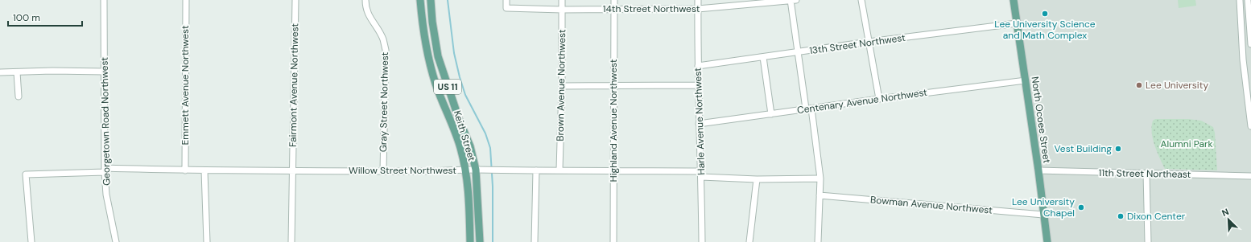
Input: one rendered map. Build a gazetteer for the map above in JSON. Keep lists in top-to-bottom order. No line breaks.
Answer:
{"streets":{"main road":["US 11","North Ocoee Street","Keith Street"],"street":["14th Street Northwest","13th Street Northwest","Emmett Avenue Northwest","Fairmont Avenue Northwest","Brown Avenue Northwest","Centenary Avenue Northwest","Gray Street Northwest","Highland Avenue Northwest","Georgetown Road Northwest","Harle Avenue Northwest","Willow Street Northwest","11th Street Northeast","Bowman Avenue Northwest"]},"crossings":[["14th Street Northwest","Brown Avenue Northwest"],["14th Street Northwest","Highland Avenue Northwest"],["14th Street Northwest","Harle Avenue Northwest"],["13th Street Northwest","North Ocoee Street"],["13th Street Northwest","Harle Avenue Northwest"],["Emmett Avenue Northwest","Willow Street Northwest"],["Fairmont Avenue Northwest","Willow Street Northwest"],["Brown Avenue Northwest","Willow Street Northwest"],["Centenary Avenue Northwest","North Ocoee Street"],["Centenary Avenue Northwest","Harle Avenue Northwest"],["Gray Street Northwest","Willow Street Northwest"],["North Ocoee Street","11th Street Northeast"],["North Ocoee Street","Bowman Avenue Northwest"],["Highland Avenue Northwest","Willow Street Northwest"],["Georgetown Road Northwest","Willow Street Northwest"],["Harle Avenue Northwest","Willow Street Northwest"],["Keith Street","Willow Street Northwest"]],"parks":["Alumni Park"],"places":["Lee University Science and Math Complex","Lee University","Vest Building","Lee University Chapel","Dixon Center"],"scale_bar":"100 m","north":"top left"}
